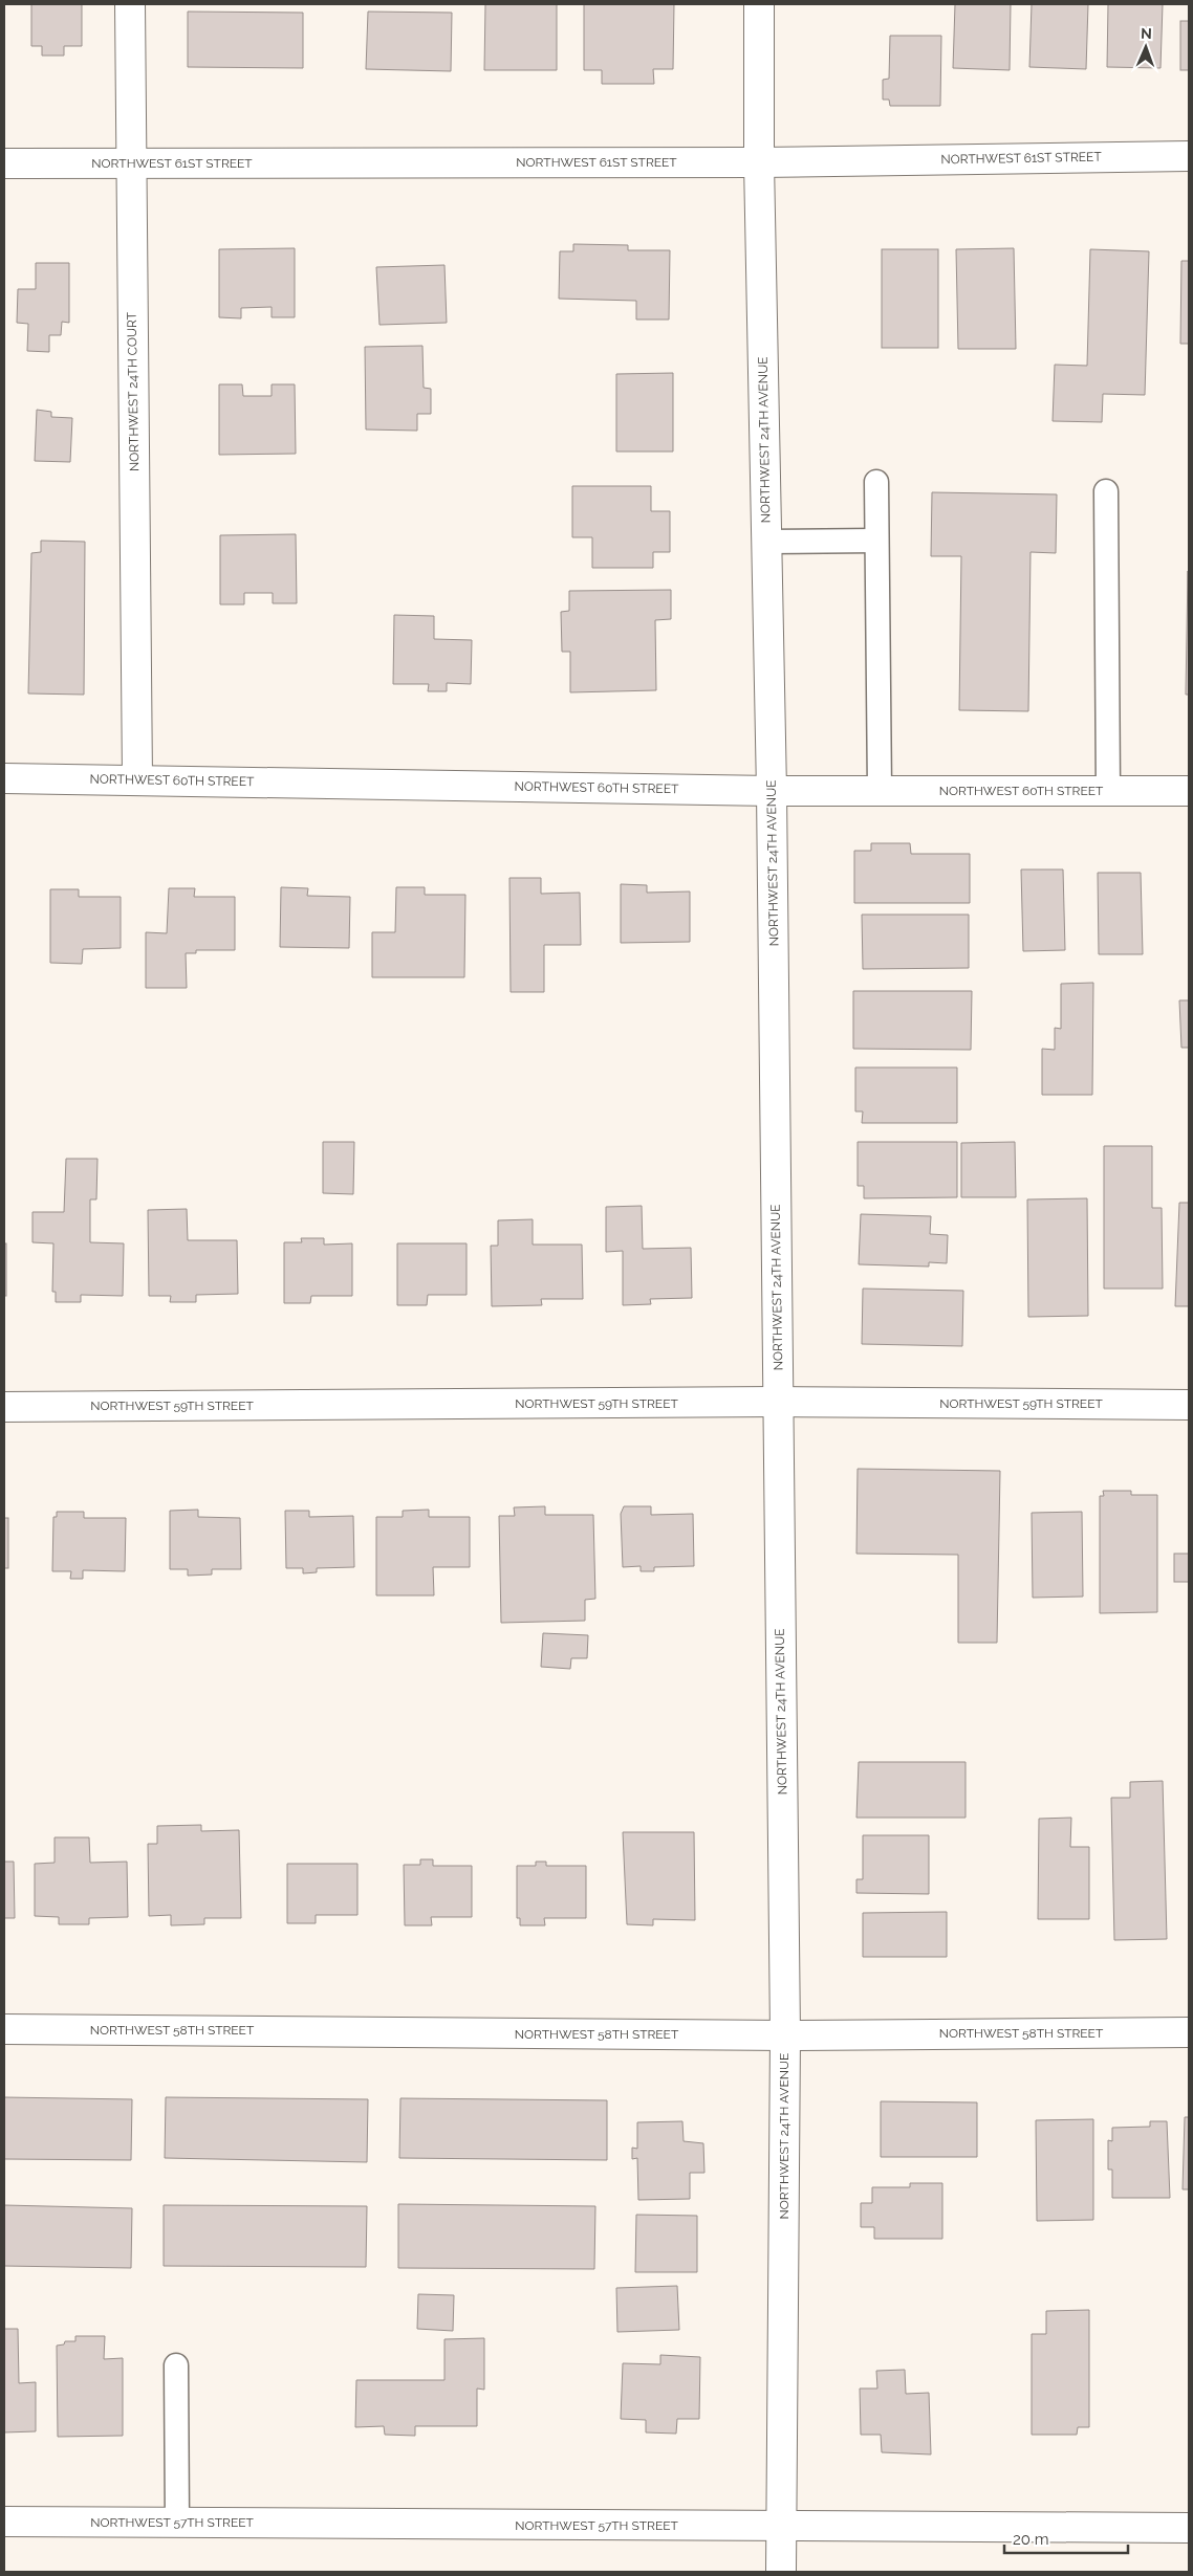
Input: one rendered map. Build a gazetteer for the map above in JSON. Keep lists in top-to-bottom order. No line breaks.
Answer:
{"streets":{"street":["NORTHWEST 61ST STREET","NORTHWEST 24TH COURT","NORTHWEST 24TH AVENUE","NORTHWEST 60TH STREET","NORTHWEST 59TH STREET","NORTHWEST 58TH STREET","NORTHWEST 57TH STREET"]},"crossings":[["NORTHWEST 61ST STREET","NORTHWEST 24TH COURT"],["NORTHWEST 61ST STREET","NORTHWEST 24TH AVENUE"],["NORTHWEST 24TH COURT","NORTHWEST 60TH STREET"],["NORTHWEST 24TH AVENUE","NORTHWEST 60TH STREET"],["NORTHWEST 24TH AVENUE","NORTHWEST 59TH STREET"],["NORTHWEST 24TH AVENUE","NORTHWEST 58TH STREET"],["NORTHWEST 24TH AVENUE","NORTHWEST 57TH STREET"]],"scale_bar":"20 m","north":"top"}
